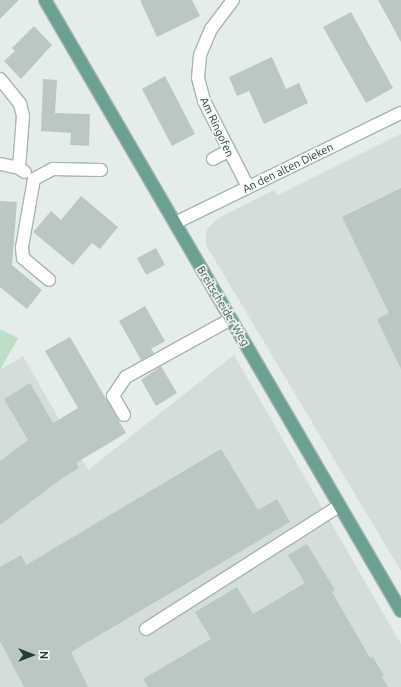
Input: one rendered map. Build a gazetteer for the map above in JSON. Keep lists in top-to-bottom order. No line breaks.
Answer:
{"streets":{"main road":["Breitscheider Weg"],"street":["Am Ringofen","An den alten Dieken"]},"crossings":[["Am Ringofen","An den alten Dieken"],["An den alten Dieken","Breitscheider Weg"]],"north":"right"}
